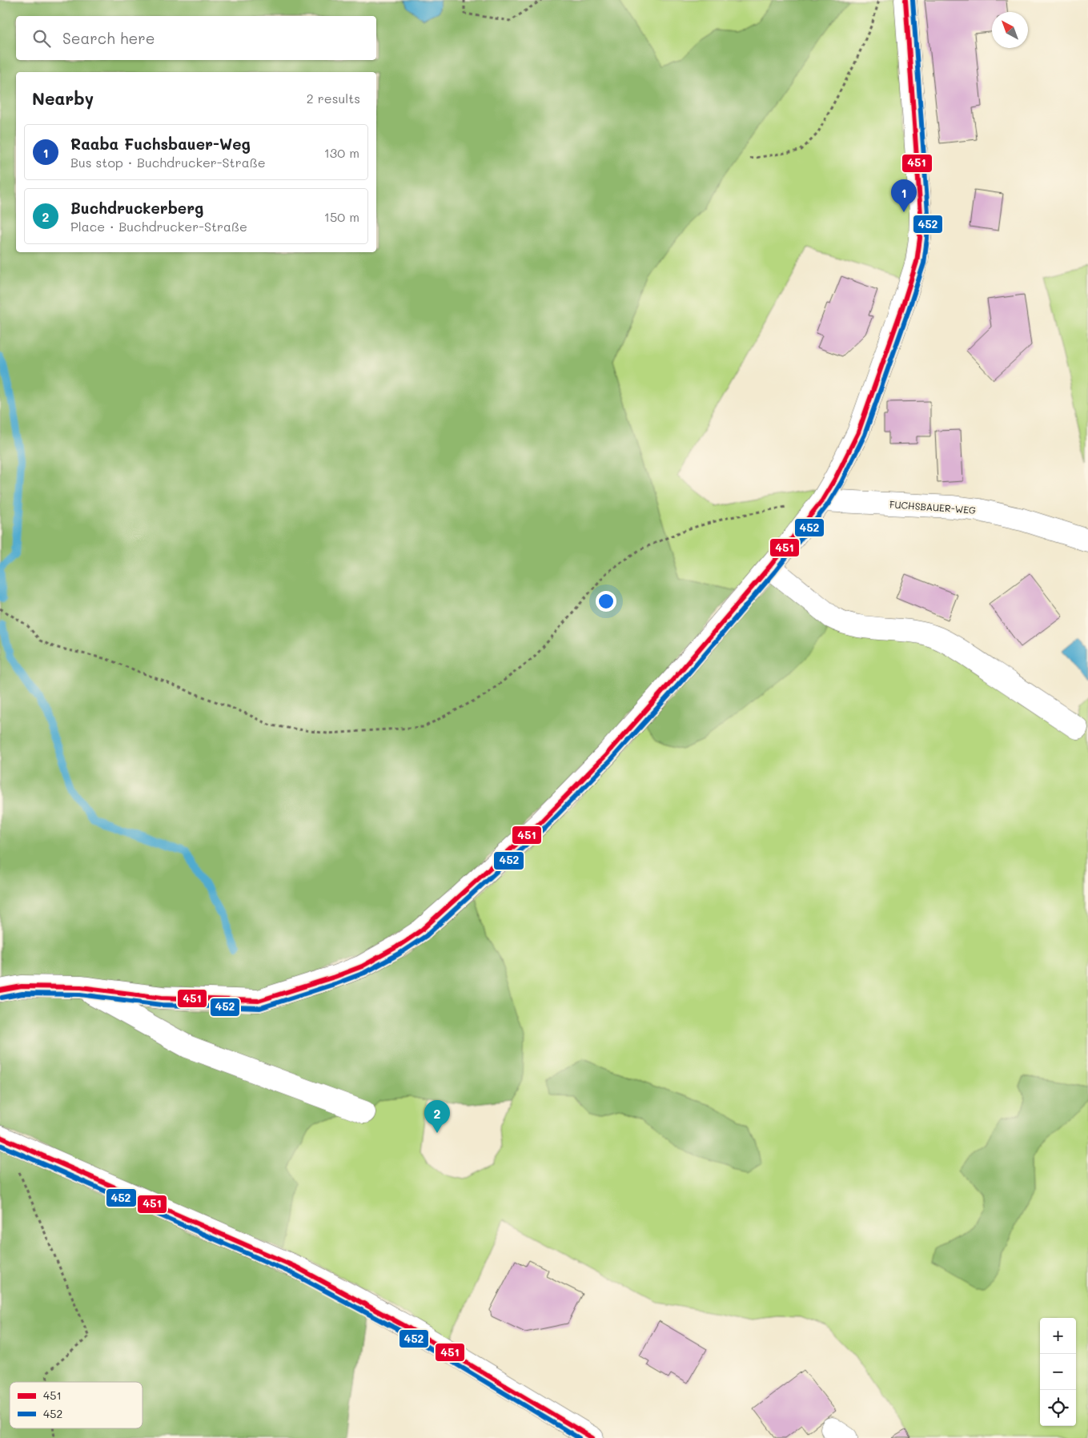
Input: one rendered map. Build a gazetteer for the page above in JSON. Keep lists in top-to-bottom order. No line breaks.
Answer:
{"streets":{"street":["FUCHSBAUER-WEG"]},"lines":["transit line 451","transit line 452"],"legend":["451","452"],"north":"top left","page":{"search":"Search here","heading":["Nearby","2 results"],"list":[{"mark":"1","name":"Raaba Fuchsbauer-Weg","note":"Bus stop · Buchdrucker-Straße","value":"130 m"},{"mark":"2","name":"Buchdruckerberg","note":"Place · Buchdrucker-Straße","value":"150 m"}],"pins":["1","2"],"map_buttons":["+","−"]}}
